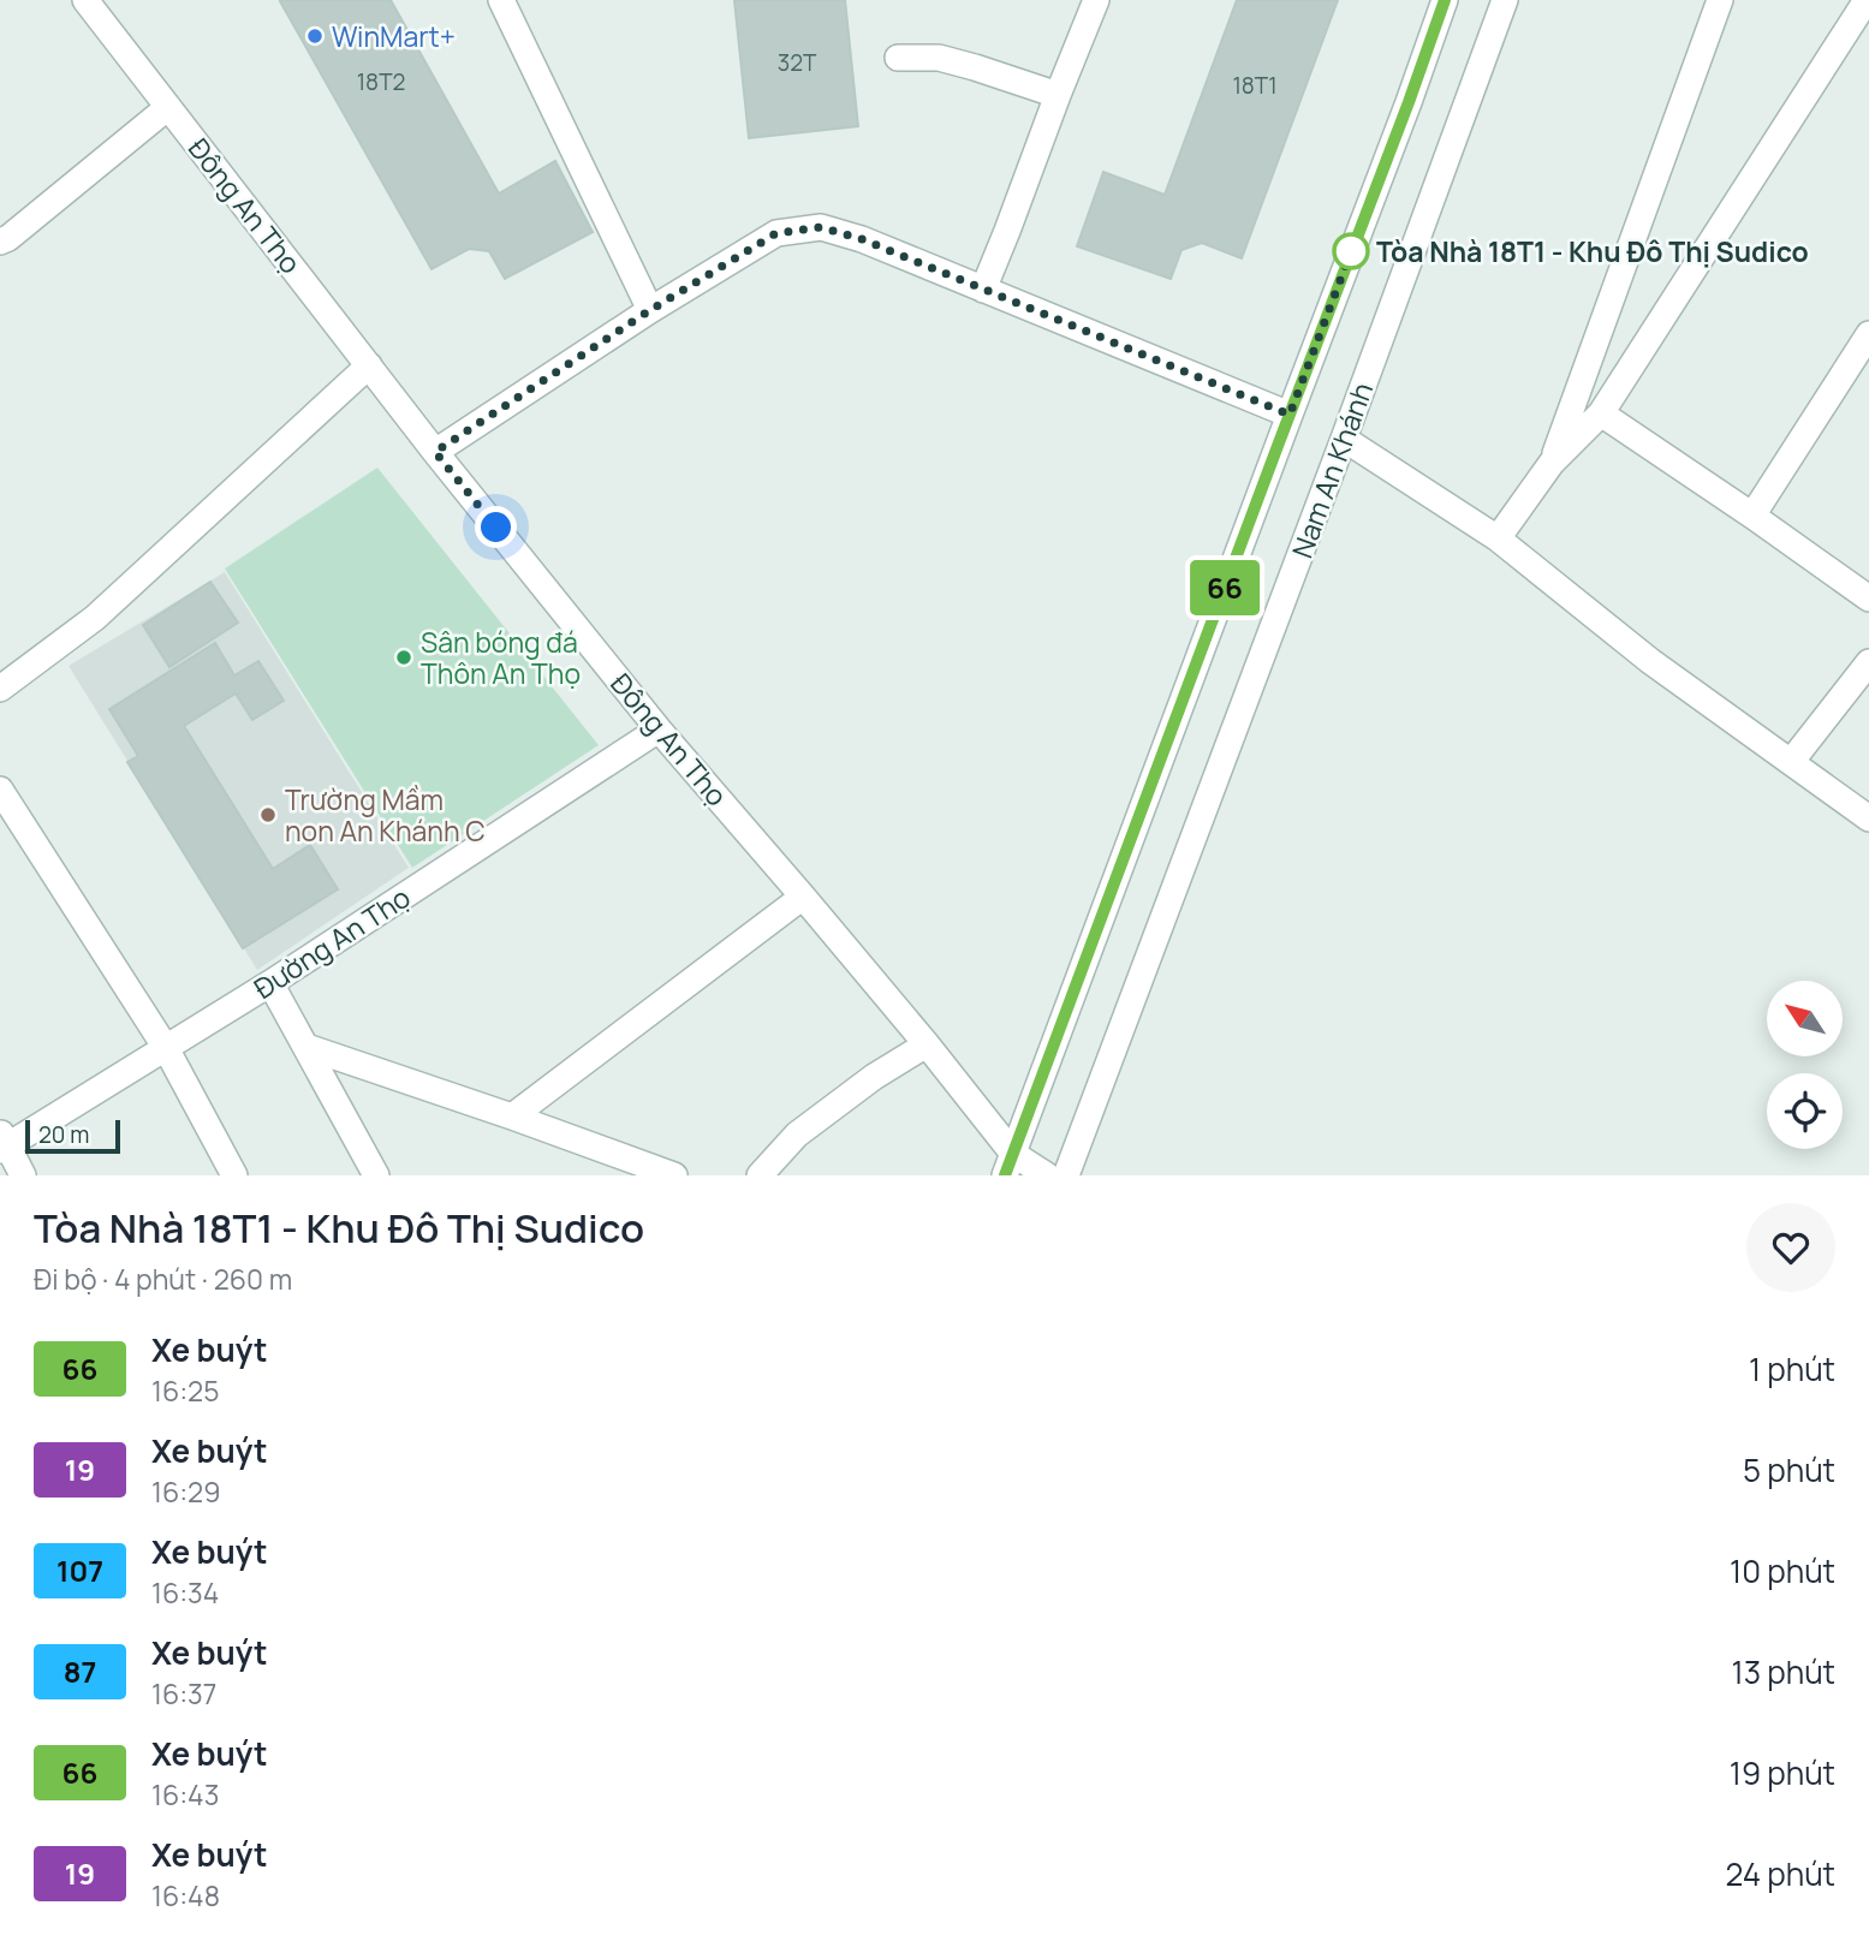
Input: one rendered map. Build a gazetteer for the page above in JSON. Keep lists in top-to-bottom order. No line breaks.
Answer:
{"streets":{"street":["Đông An Thọ","Nam An Khánh","Đường An Thọ"]},"crossings":[["Đông An Thọ","Đường An Thọ"]],"places":["WinMart+","Tòa Nhà 18T1 - Khu Đô Thị Sudico","Sân bóng đá Thôn An Thọ","Trường Mầm non An Khánh C"],"lines":["bus line 66"],"house_numbers":["32T","18T2","18T1"],"scale_bar":"20 m","north":"top left","page":{"on_map":"66","scale":"20 m","heading":["Tòa Nhà 18T1 - Khu Đô Thị Sudico","Đi bộ · 4 phút · 260 m"],"list":[{"mark":"66","name":"Xe buýt","note":"16:25","value":"1 phút"},{"mark":"19","name":"Xe buýt","note":"16:29","value":"5 phút"},{"mark":"107","name":"Xe buýt","note":"16:34","value":"10 phút"},{"mark":"87","name":"Xe buýt","note":"16:37","value":"13 phút"},{"mark":"66","name":"Xe buýt","note":"16:43","value":"19 phút"},{"mark":"19","name":"Xe buýt","note":"16:48","value":"24 phút"}]}}
